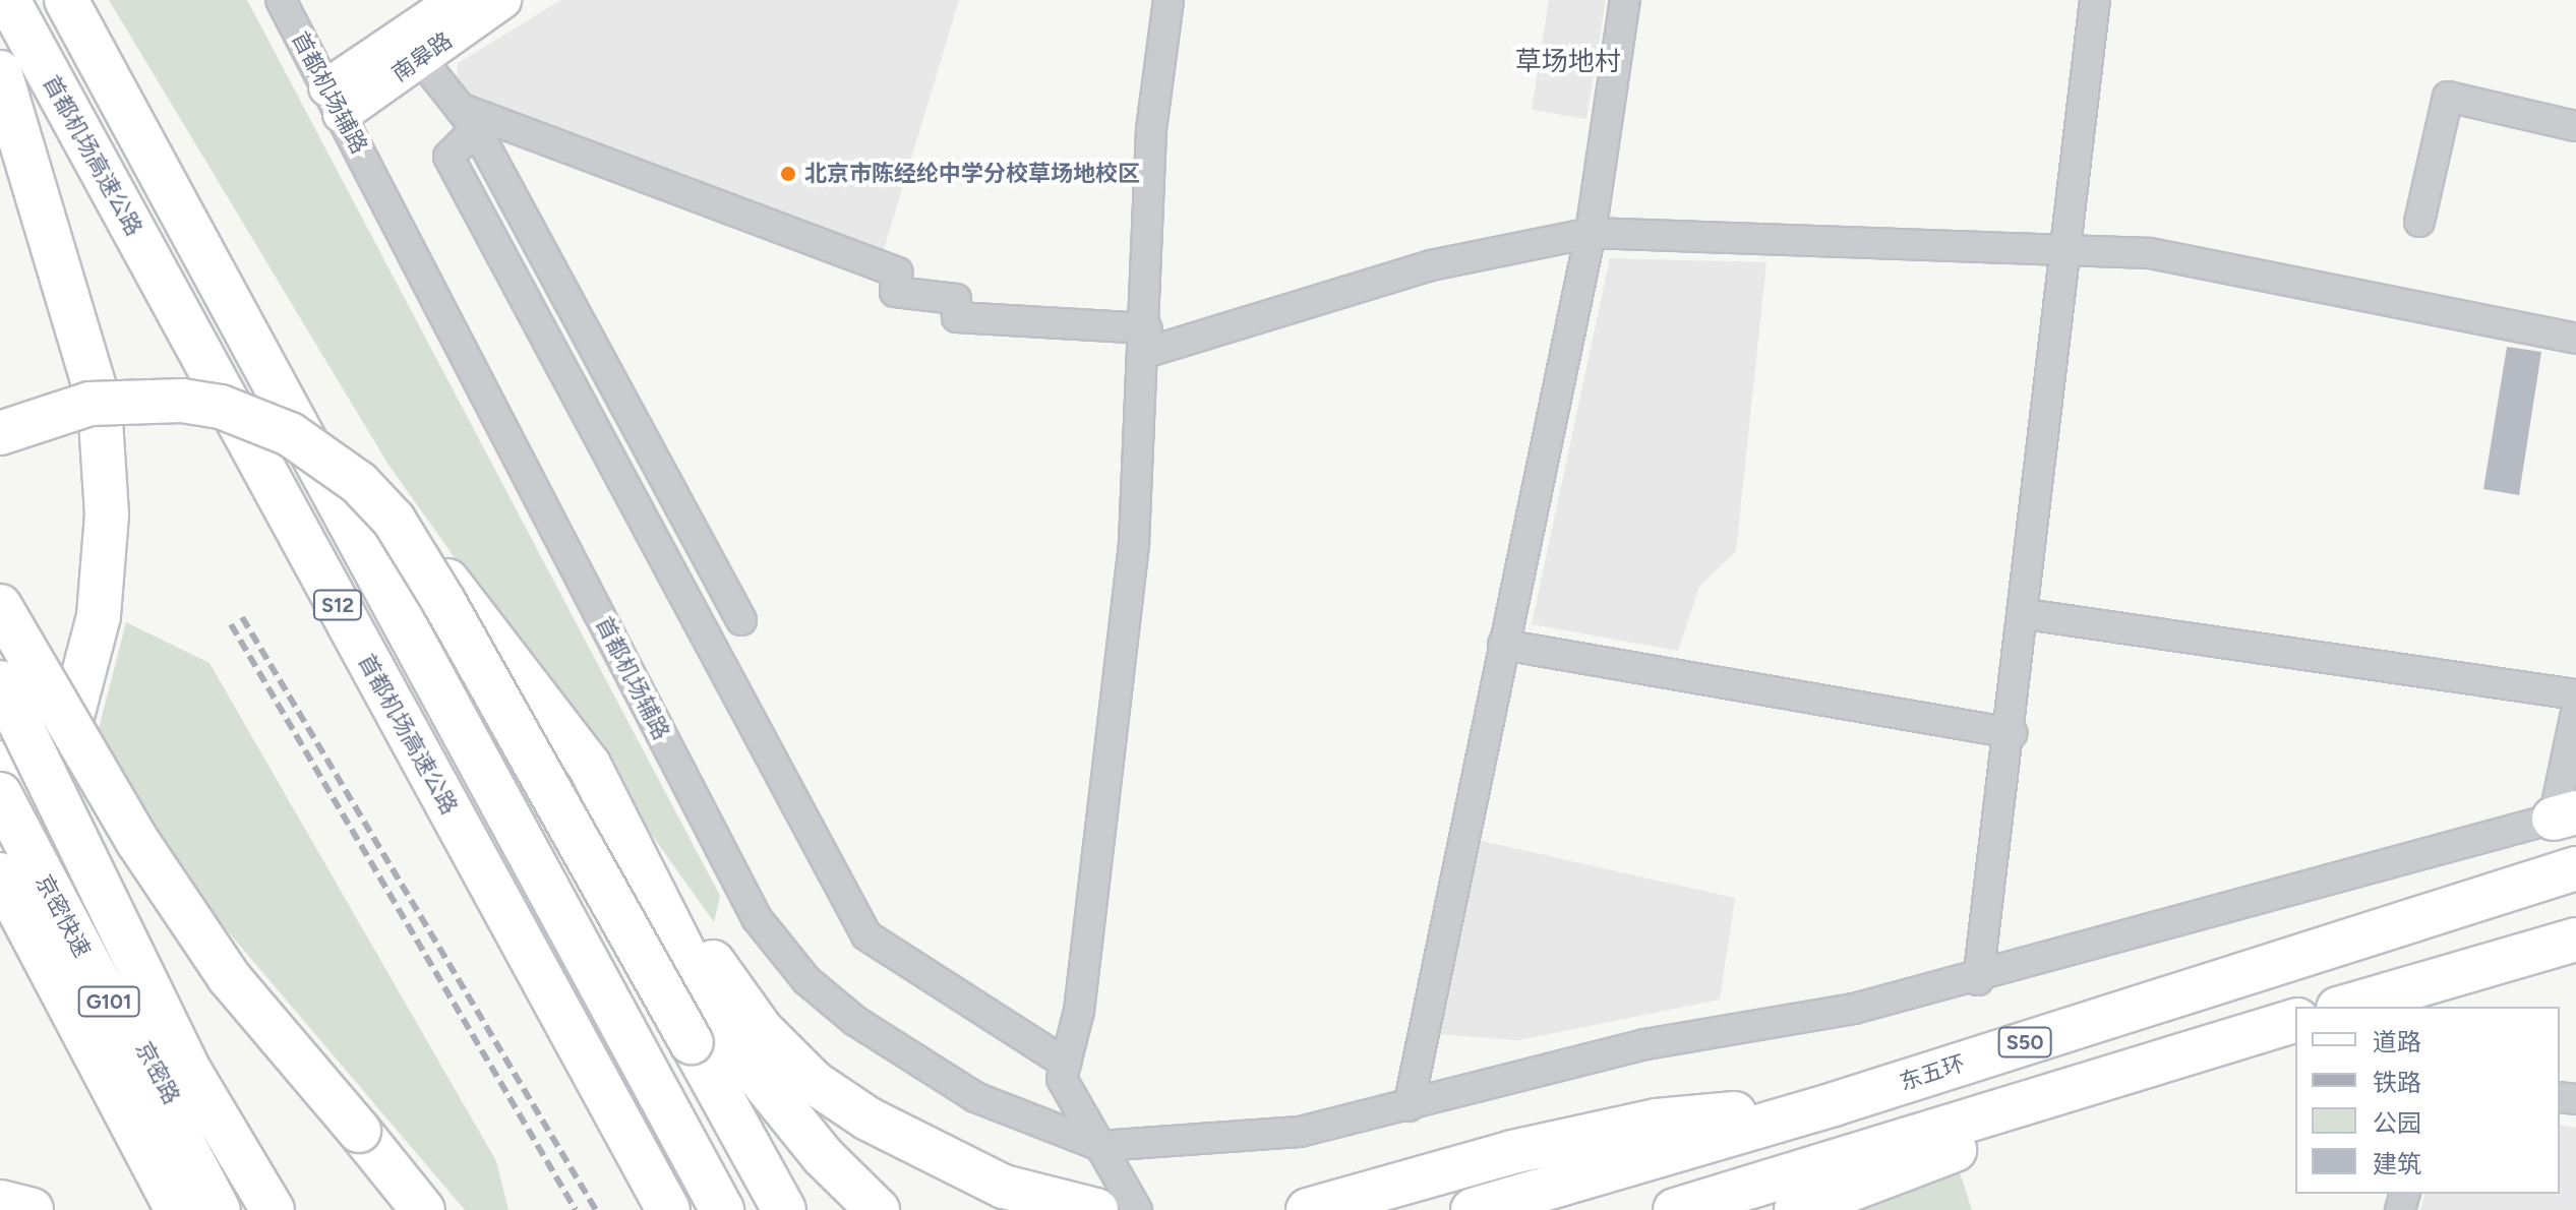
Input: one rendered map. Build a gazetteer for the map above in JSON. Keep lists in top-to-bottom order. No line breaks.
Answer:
{"streets":{"highway":["首都机场高速公路","S12","京密快速","G101","S50","东五环"],"main road":["南皋路","京密路"],"street":["首都机场辅路"]},"crossings":[["南皋路","首都机场辅路"]],"districts":["草场地村"],"places":["北京市陈经纶中学分校草场地校区"],"legend":["道路","铁路","公园","建筑"]}
